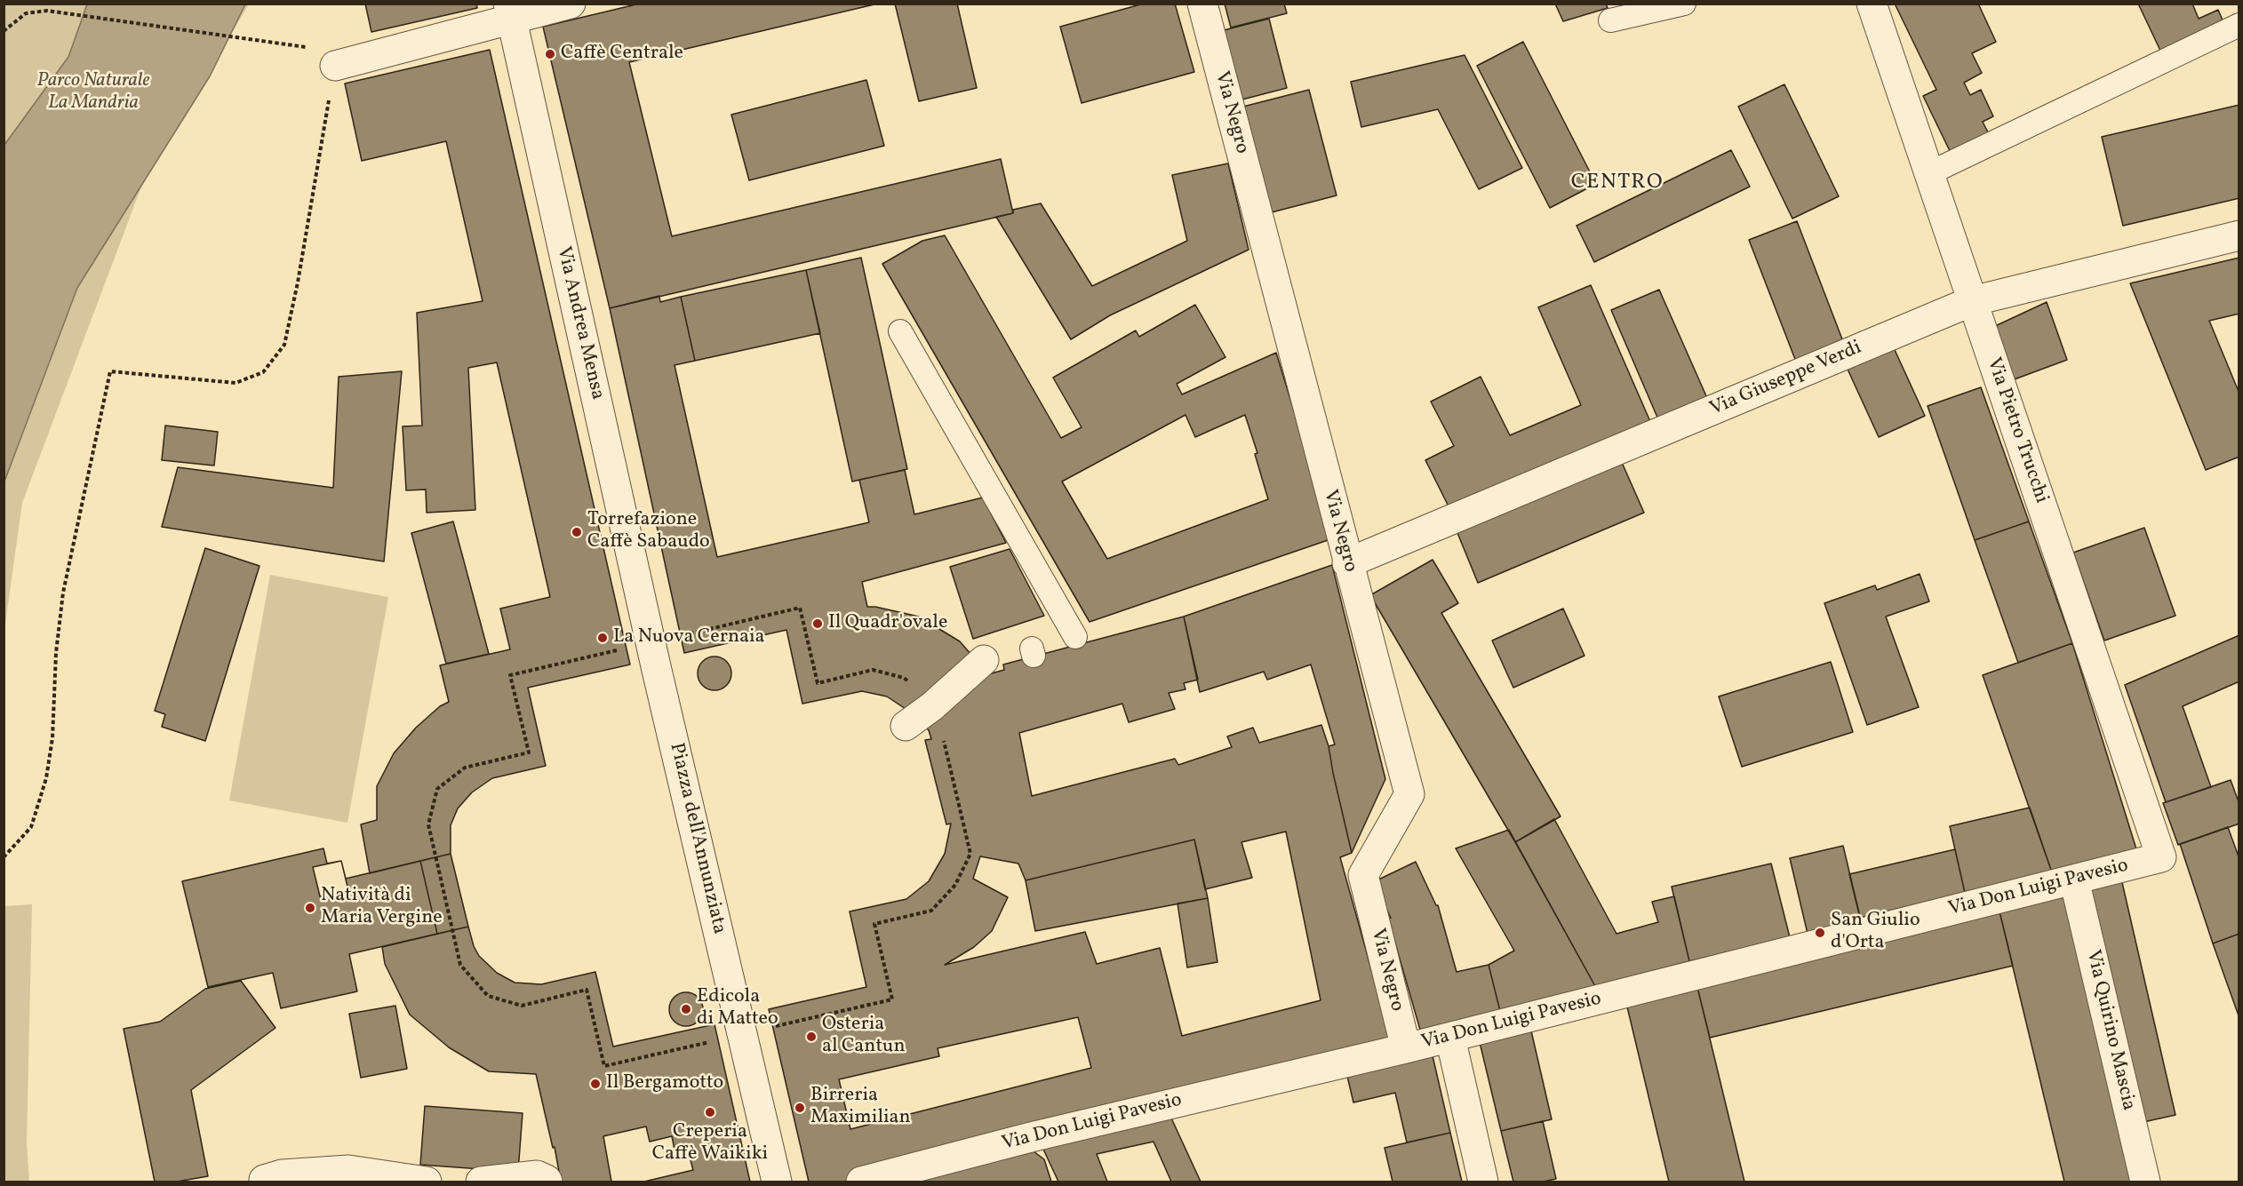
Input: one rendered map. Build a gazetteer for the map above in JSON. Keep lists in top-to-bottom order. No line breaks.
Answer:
{"streets":{"street":["Via Negro","Via Andrea Mensa","Via Giuseppe Verdi","Via Pietro Trucchi","Piazza dell'Annunziata","Via Don Luigi Pavesio","Via Quirino Mascia"]},"crossings":[["Via Negro","Via Giuseppe Verdi"],["Via Negro","Via Don Luigi Pavesio"],["Via Andrea Mensa","Piazza dell'Annunziata"],["Via Giuseppe Verdi","Via Pietro Trucchi"],["Via Pietro Trucchi","Via Don Luigi Pavesio"],["Via Don Luigi Pavesio","Via Quirino Mascia"]],"districts":["CENTRO"],"parks":["Parco Naturale La Mandria"],"places":["Caffè Centrale","Torrefazione Caffè Sabaudo","Il Quadr'ovale","La Nuova Cernaia","Natività di Maria Vergine","San Giulio d'Orta","Edicola di Matteo","Osteria al Cantun","Il Bergamotto","Birreria Maximilian","Creperia Caffè Waikiki"]}
